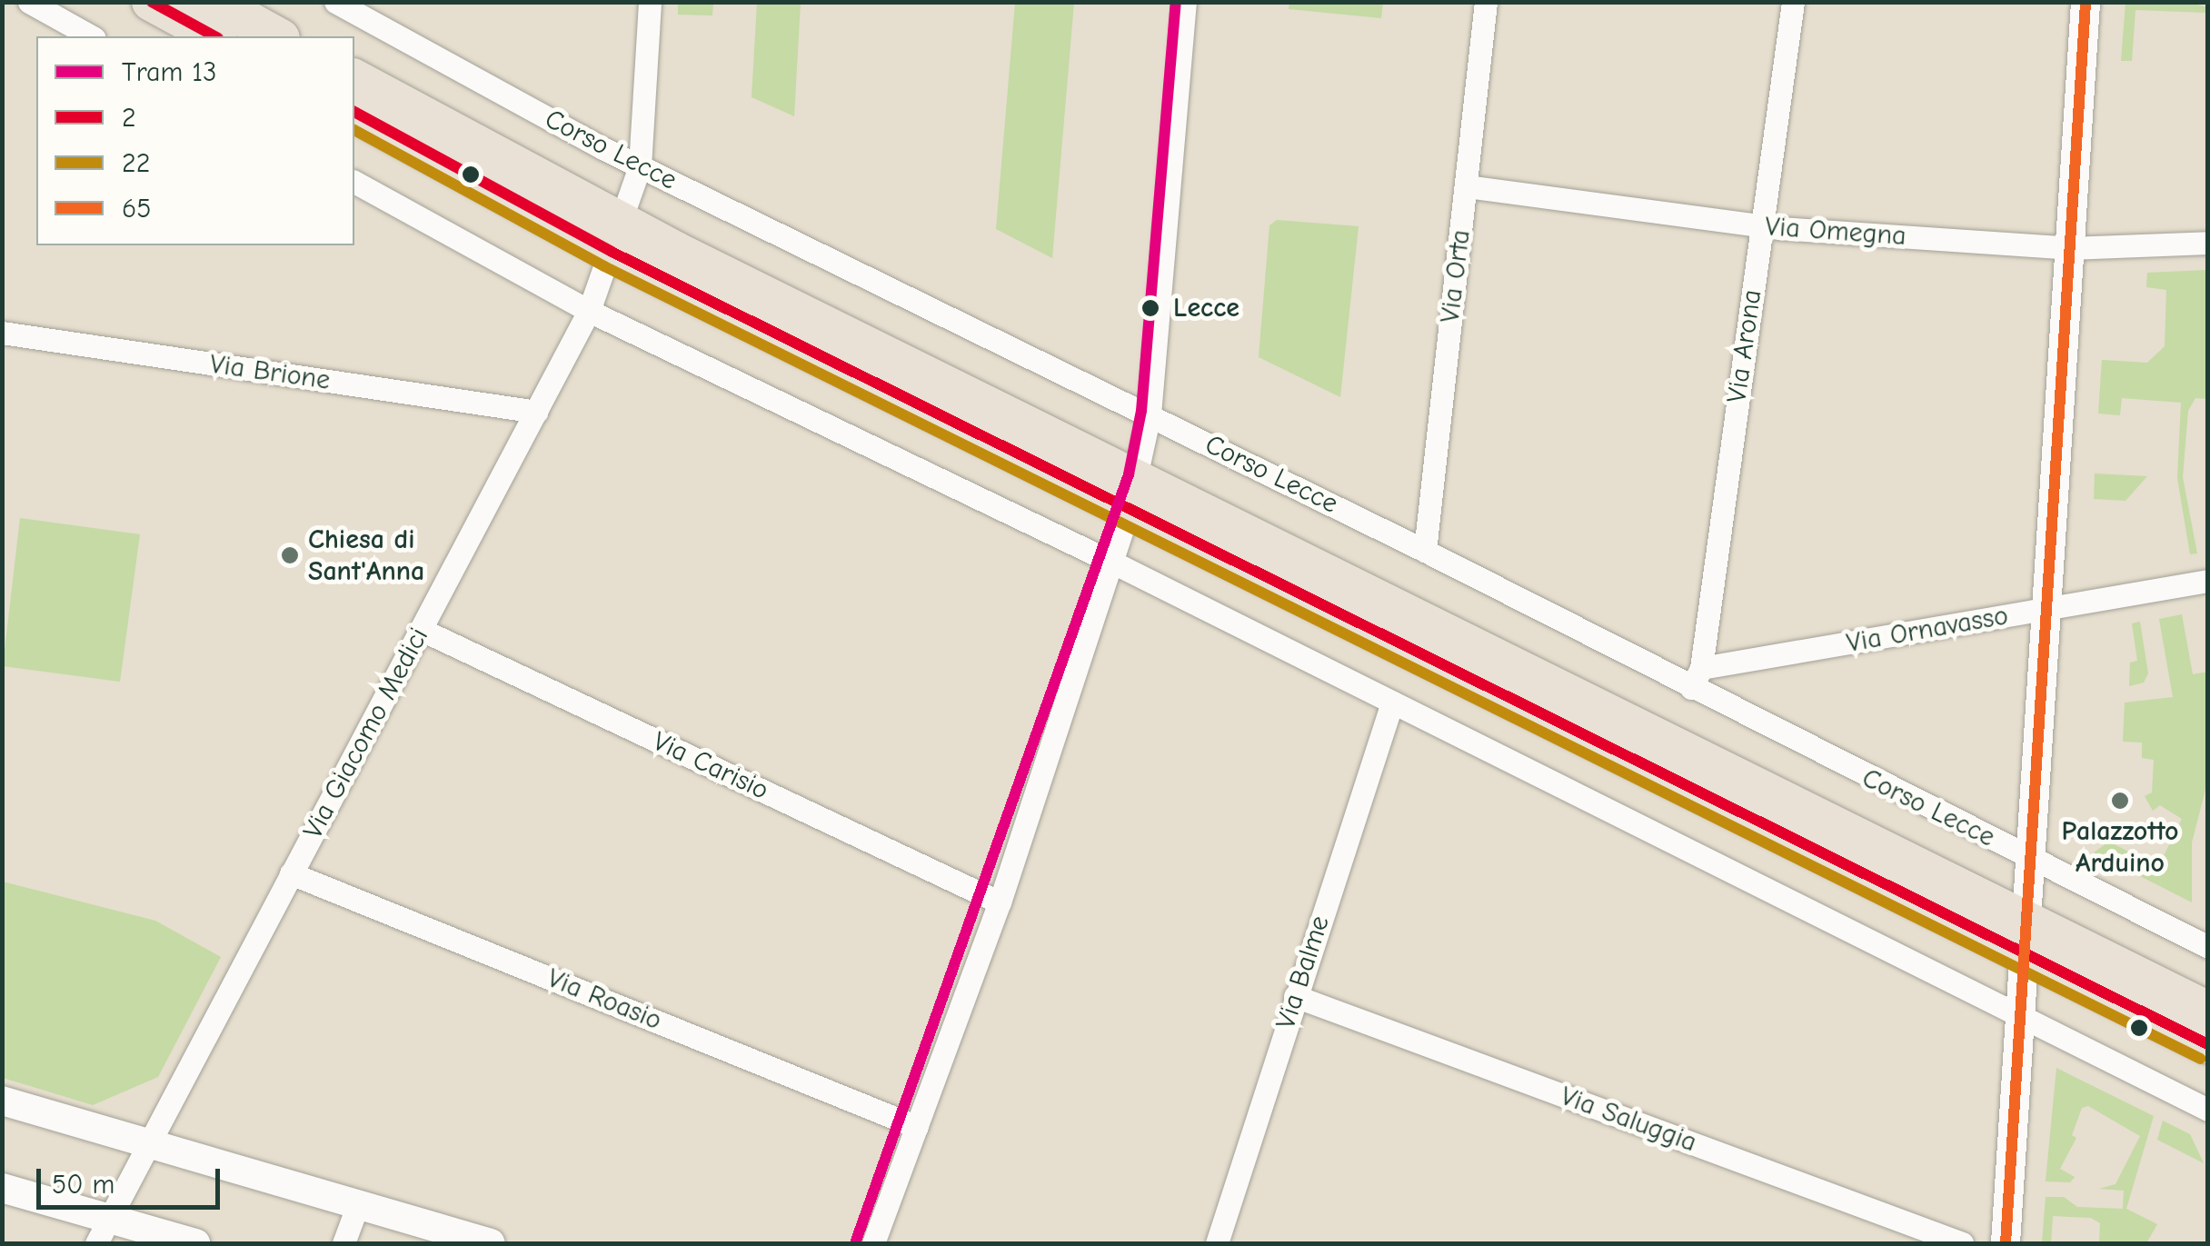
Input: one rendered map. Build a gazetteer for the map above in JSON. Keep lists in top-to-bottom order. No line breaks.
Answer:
{"streets":{"street":["Corso Lecce","Via Omegna","Via Orta","Via Arona","Via Brione","Via Ornavasso","Via Giacomo Medici","Via Carisio","Via Balme","Via Roasio","Via Saluggia"]},"crossings":[["Corso Lecce","Via Orta"],["Corso Lecce","Via Arona"],["Corso Lecce","Via Ornavasso"],["Corso Lecce","Via Giacomo Medici"],["Via Omegna","Via Orta"],["Via Omegna","Via Arona"],["Via Arona","Via Ornavasso"],["Via Brione","Via Giacomo Medici"],["Via Giacomo Medici","Via Carisio"],["Via Giacomo Medici","Via Roasio"],["Via Balme","Via Saluggia"]],"places":["Lecce","Chiesa di Sant'Anna","Palazzotto Arduino"],"lines":["tram line 13","transit line 2","transit line 65","transit line 22"],"legend":["Tram 13","2","22","65"],"scale_bar":"50 m"}
